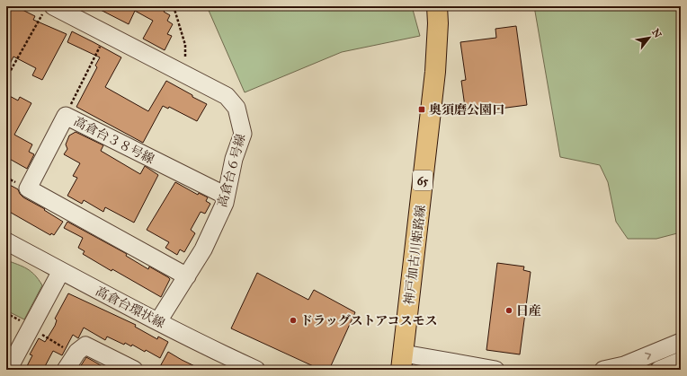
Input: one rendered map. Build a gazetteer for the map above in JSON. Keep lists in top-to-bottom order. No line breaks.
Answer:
{"streets":{"main road":["65","神戸加古川姫路線"],"street":["高倉台３８号線","高倉台６号線","高倉台環状線"]},"crossings":[["高倉台３８号線","高倉台６号線"],["高倉台６号線","高倉台環状線"]],"places":{"transit":["奥須磨公園口"],"other":["日産","ドラッグストアコスモス"]},"north":"top right"}
